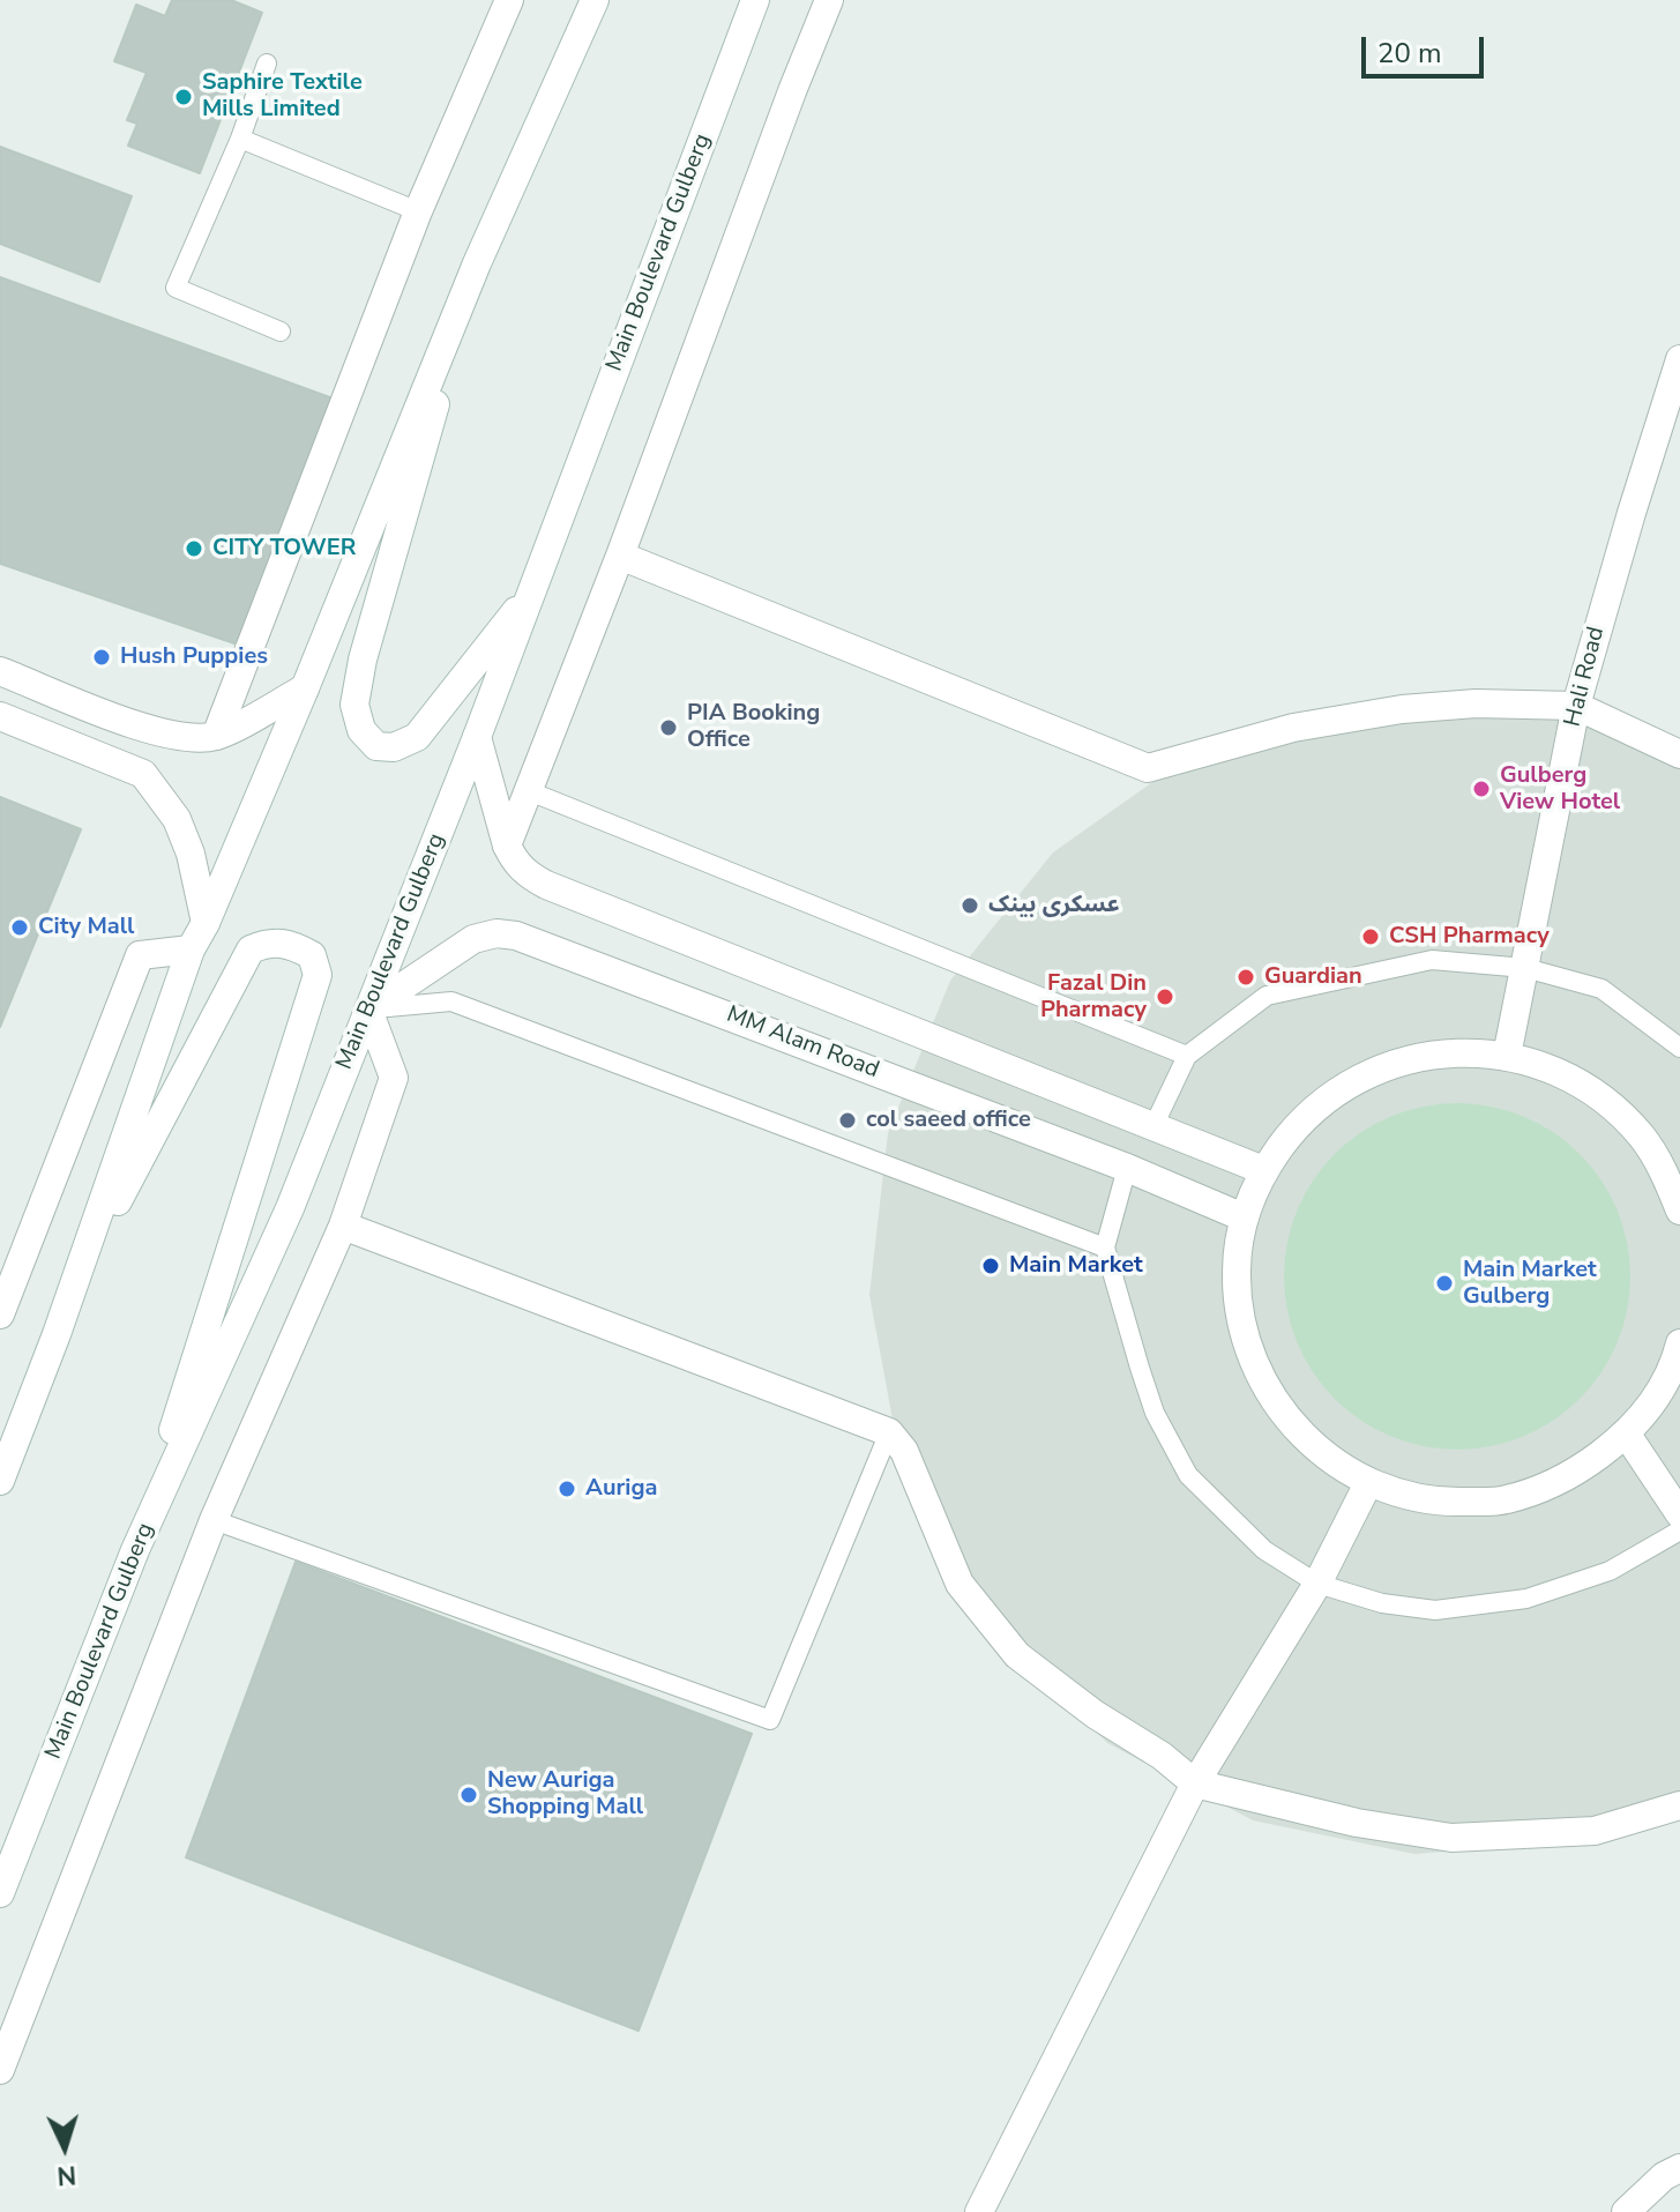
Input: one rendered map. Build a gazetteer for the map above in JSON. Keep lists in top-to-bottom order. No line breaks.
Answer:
{"streets":{"street":["Main Boulevard Gulberg","Hali Road","MM Alam Road"]},"crossings":[["Main Boulevard Gulberg","MM Alam Road"]],"places":["Saphire Textile Mills Limited","CITY TOWER","Hush Puppies","PIA Booking Office","Gulberg View Hotel","عسکری بینک","City Mall","CSH Pharmacy","Guardian","Fazal Din Pharmacy","col saeed office","Main Market","Main Market Gulberg","Auriga","New Auriga Shopping Mall"],"scale_bar":"20 m","north":"bottom"}
